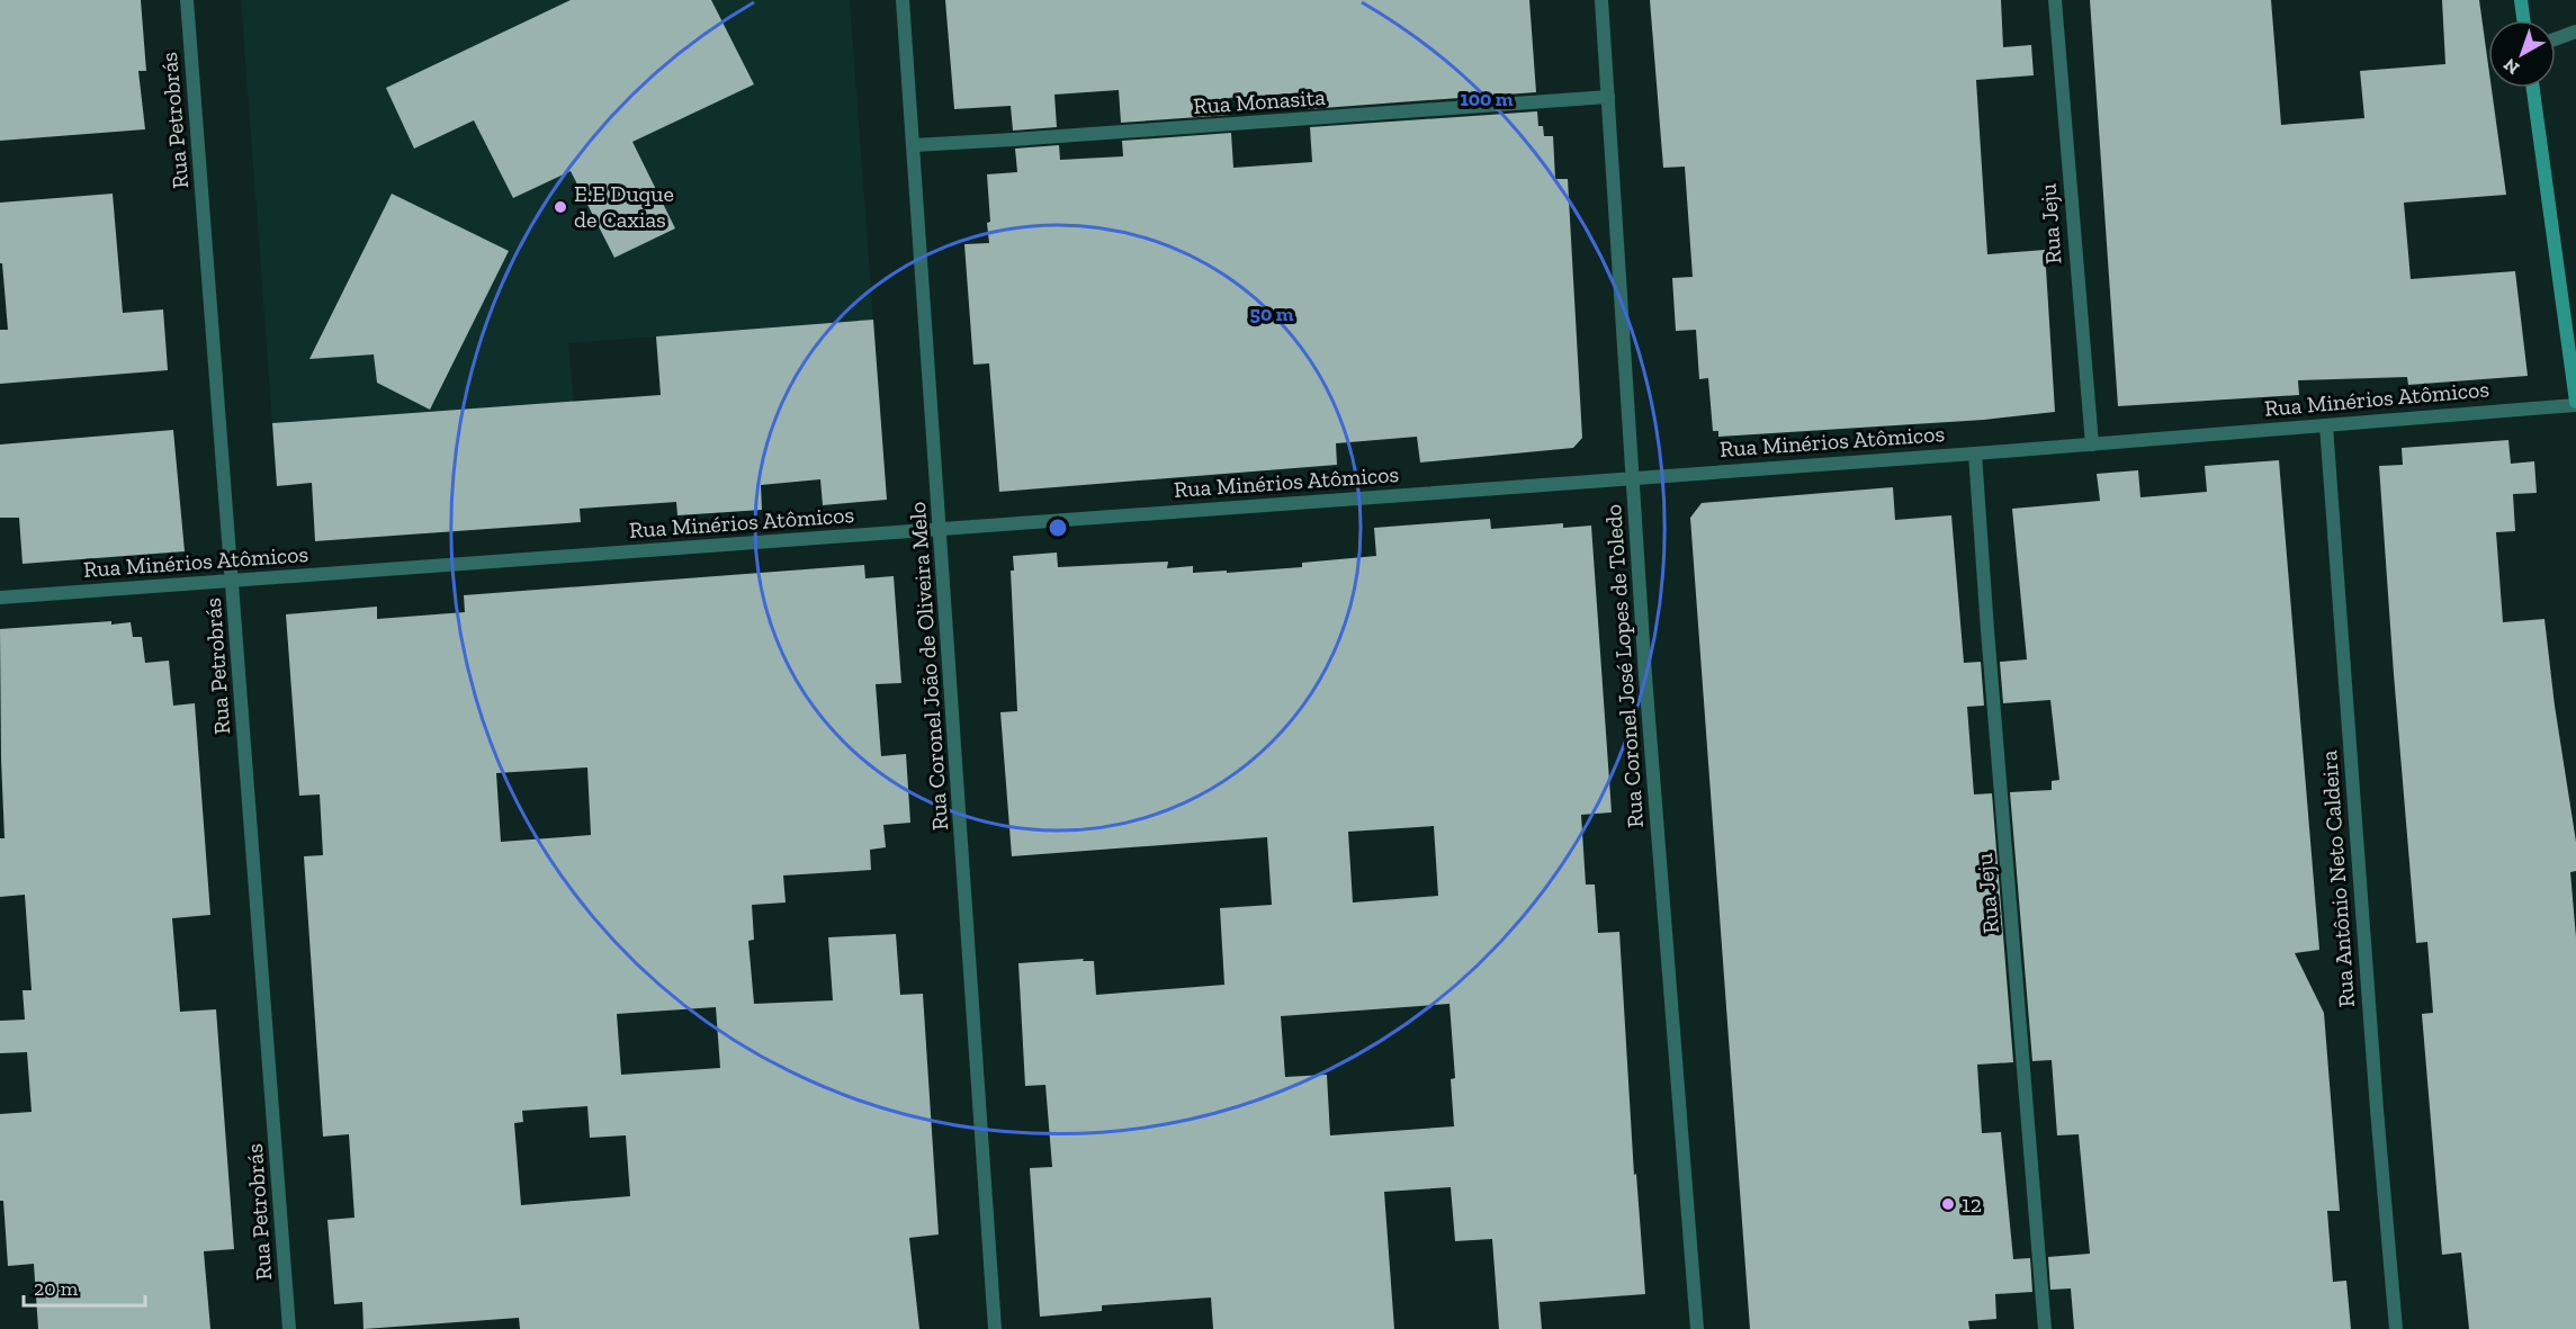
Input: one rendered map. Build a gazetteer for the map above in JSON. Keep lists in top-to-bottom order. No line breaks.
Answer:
{"streets":{"street":["Rua Monasita","Rua Petrobrás","Rua Jeju","Rua Minérios Atômicos","Rua Coronel João de Oliveira Melo","Rua Coronel José Lopes de Toledo","Rua Antônio Neto Caldeira"]},"crossings":[["Rua Monasita","Rua Coronel João de Oliveira Melo"],["Rua Monasita","Rua Coronel José Lopes de Toledo"],["Rua Petrobrás","Rua Minérios Atômicos"],["Rua Jeju","Rua Minérios Atômicos"],["Rua Minérios Atômicos","Rua Coronel João de Oliveira Melo"],["Rua Minérios Atômicos","Rua Coronel José Lopes de Toledo"],["Rua Minérios Atômicos","Rua Antônio Neto Caldeira"]],"places":["E.E Duque de Caxias","12"],"scale_bar":"20 m","north":"bottom left","rings":["100 m","50 m"]}
